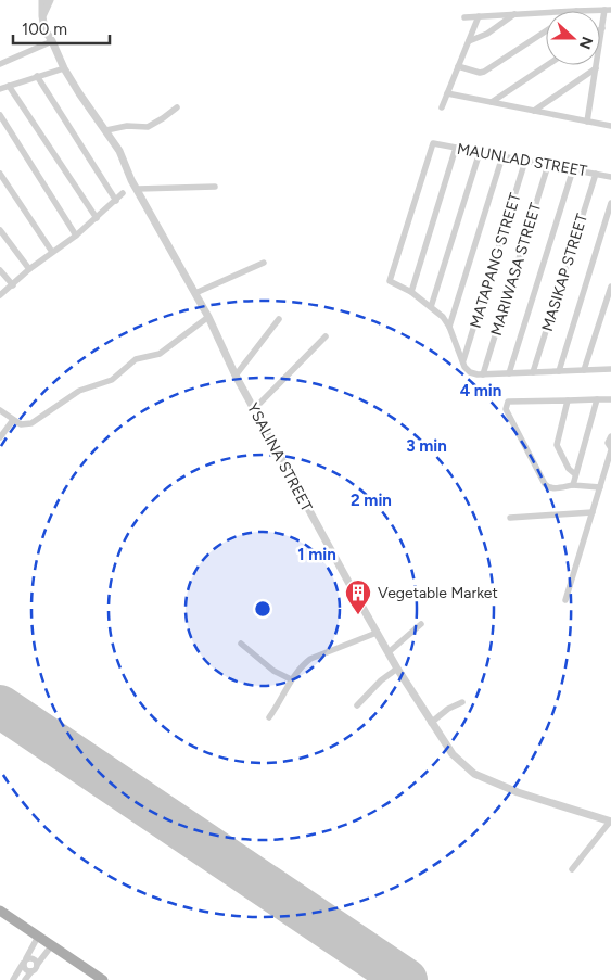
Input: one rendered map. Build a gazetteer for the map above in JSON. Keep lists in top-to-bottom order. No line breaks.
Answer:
{"streets":{"street":["MAUNLAD STREET","MATAPANG STREET","MARIWASA STREET","MASIKAP STREET","YSALINA STREET"]},"crossings":[["MAUNLAD STREET","MATAPANG STREET"],["MAUNLAD STREET","MARIWASA STREET"],["MAUNLAD STREET","MASIKAP STREET"]],"places":{"building":["Vegetable Market"]},"scale_bar":"100 m","north":"right","rings":["4 min","3 min","2 min","1 min"]}
